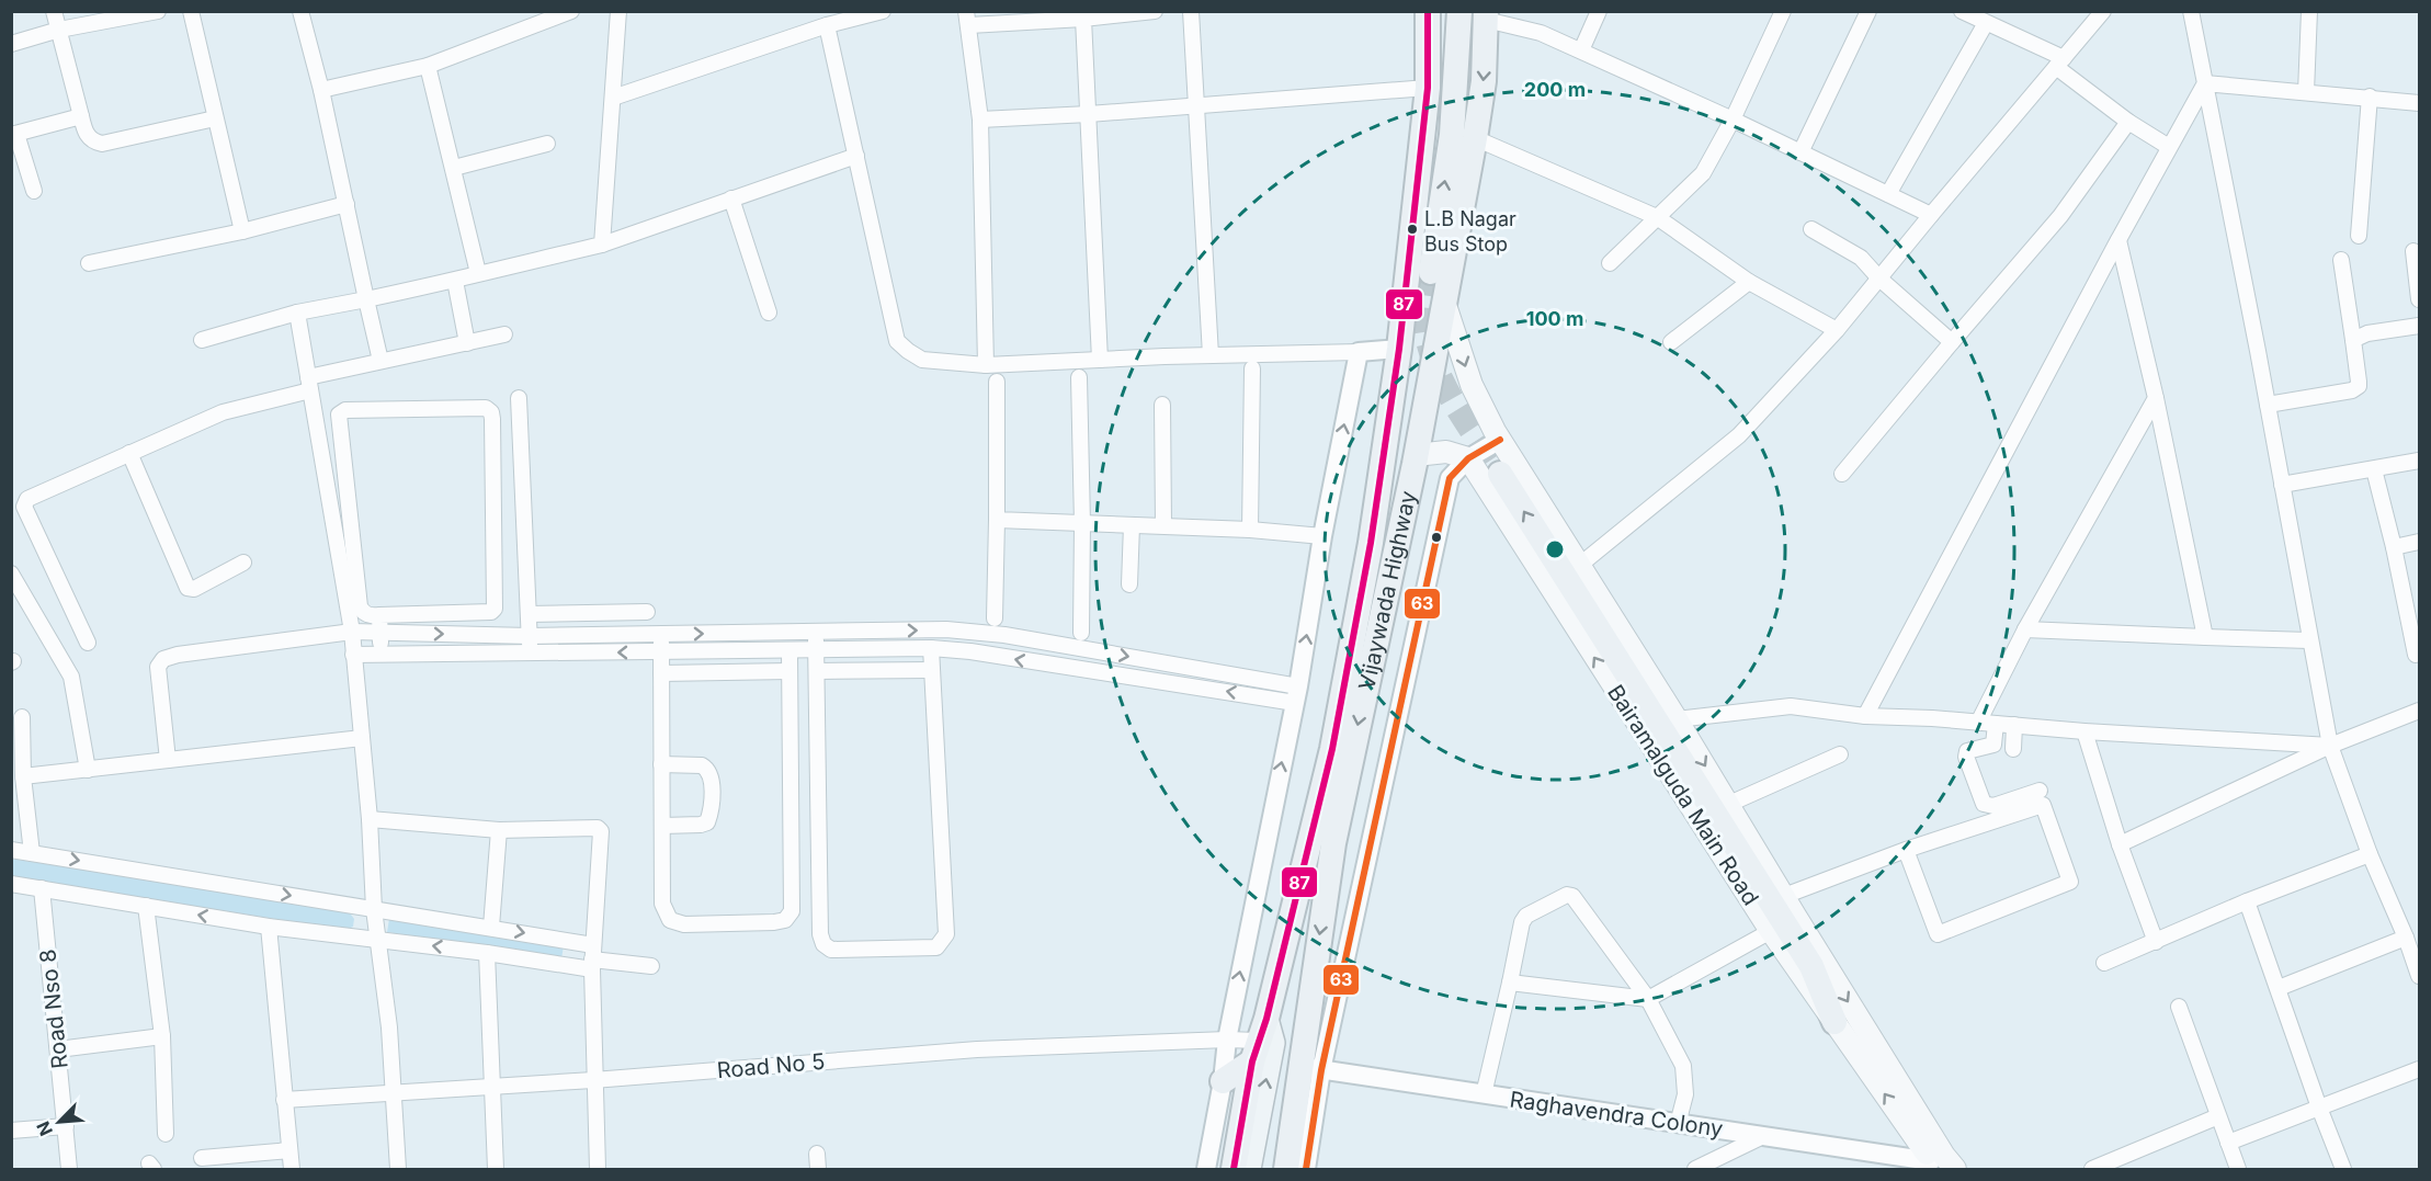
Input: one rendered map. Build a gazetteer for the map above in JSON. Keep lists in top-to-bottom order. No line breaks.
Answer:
{"streets":{"highway":["Vijaywada Highway"],"main road":["Bairamalguda Main Road"],"street":["Road Nso 8","Road No 5","Raghavendra Colony"]},"crossings":[["Vijaywada Highway","Road No 5"],["Vijaywada Highway","Raghavendra Colony"],["Bairamalguda Main Road","Raghavendra Colony"]],"places":["L.B Nagar Bus Stop"],"lines":["transit line 87","transit line 63"],"north":"bottom left","rings":["200 m","100 m"]}
